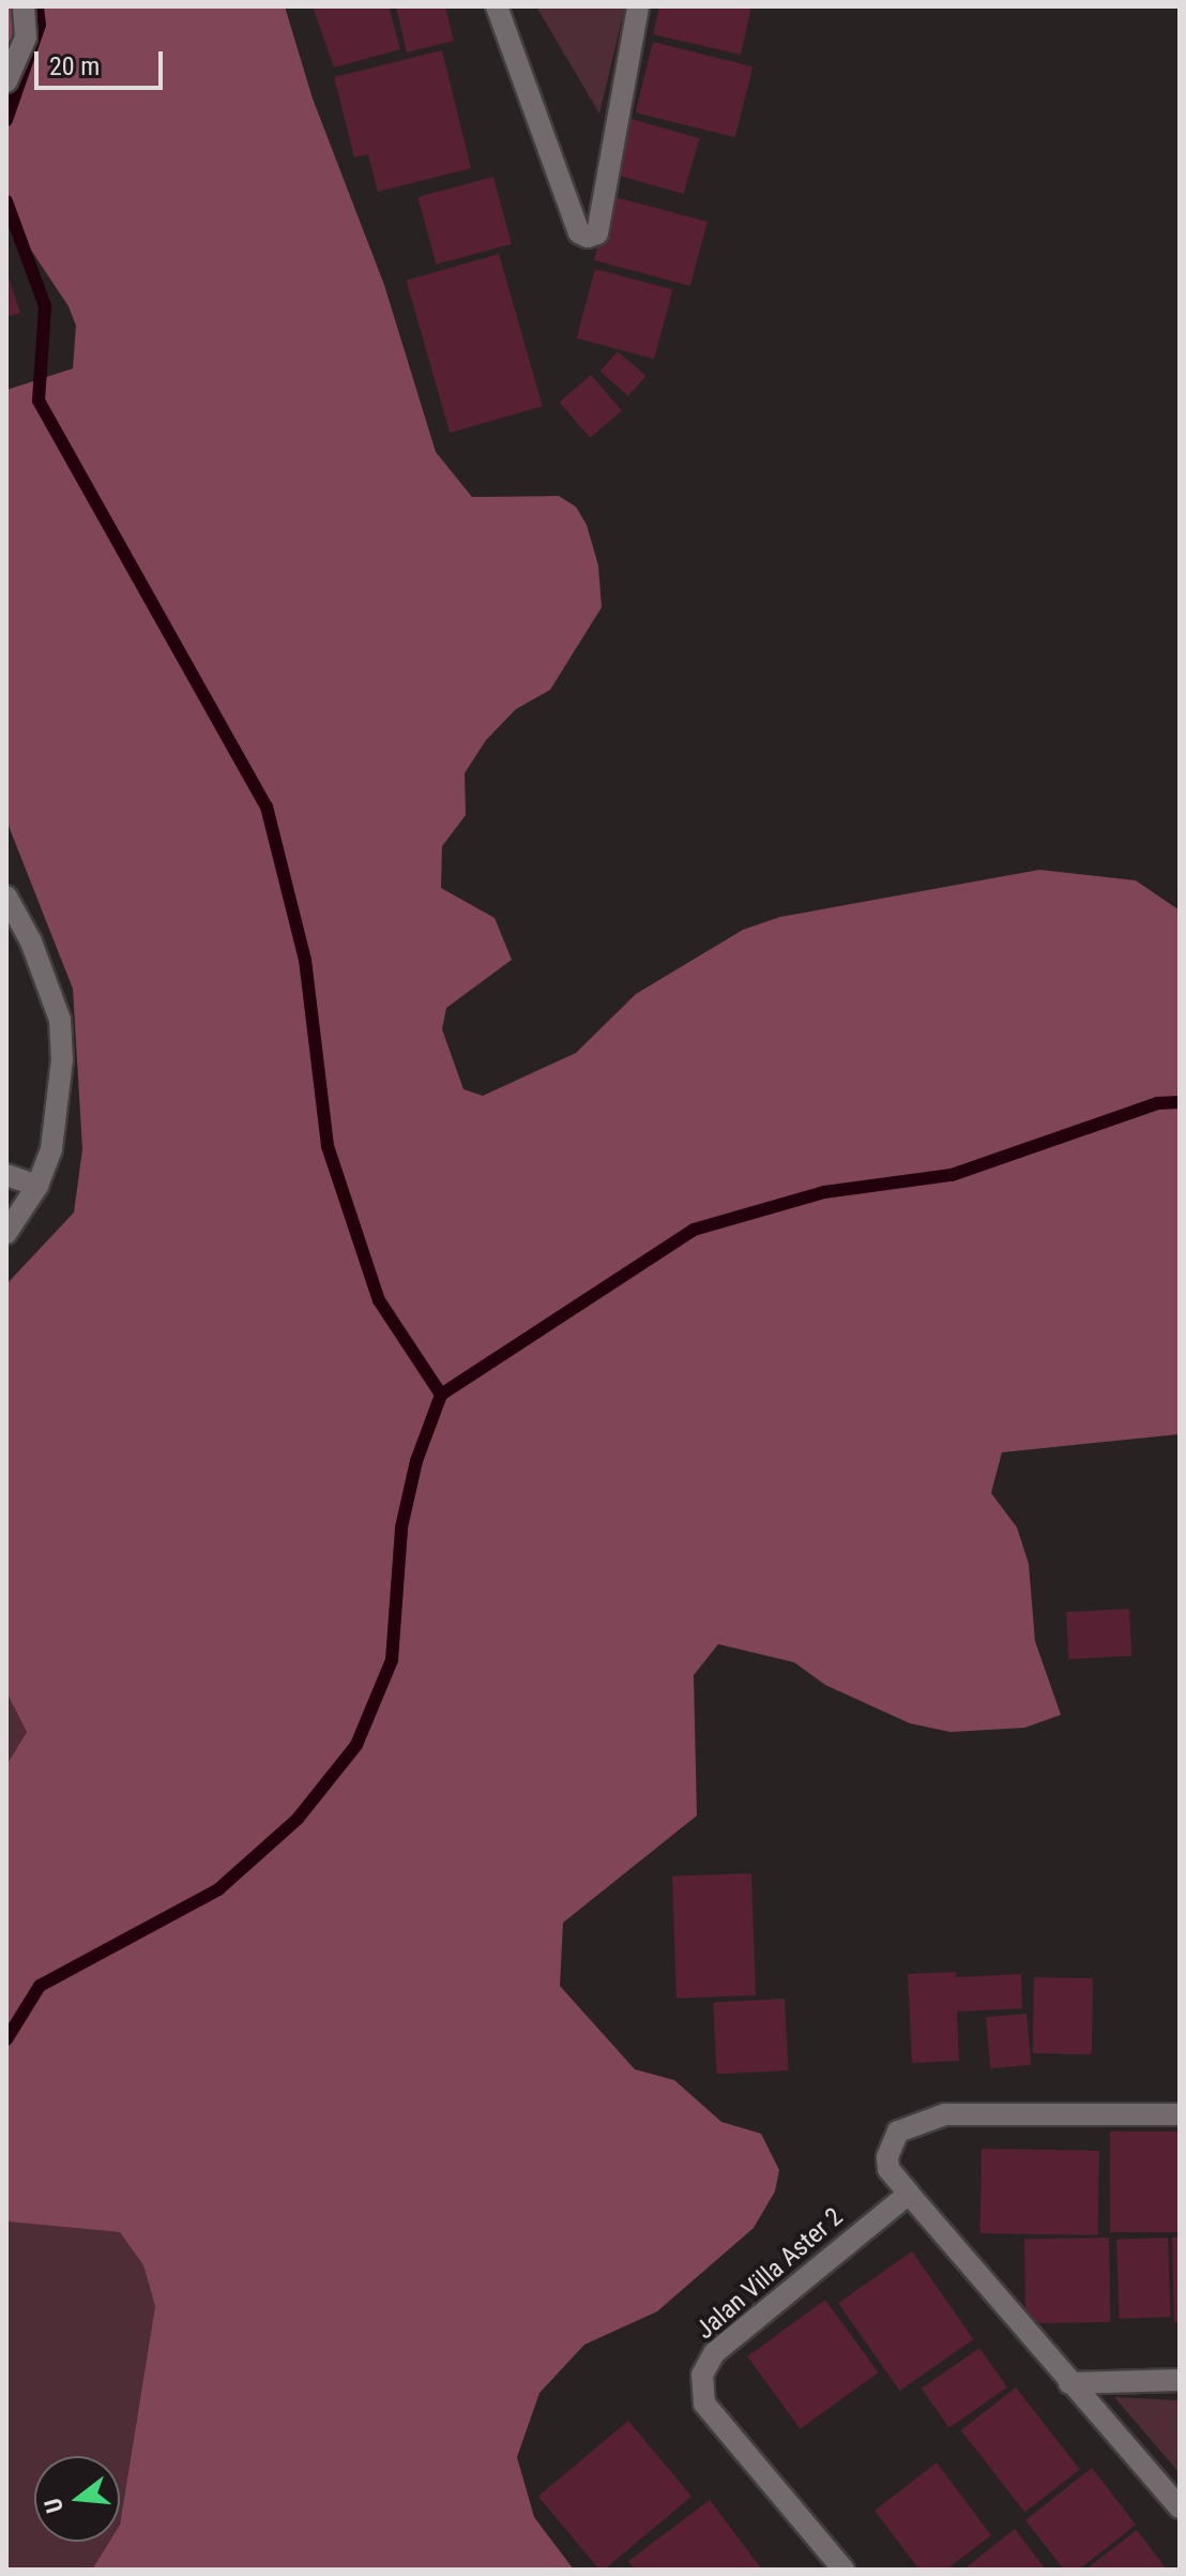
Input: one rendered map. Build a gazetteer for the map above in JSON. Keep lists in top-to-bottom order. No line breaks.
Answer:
{"streets":{"street":["Jalan Villa Aster 2"]},"scale_bar":"20 m","north":"left"}
